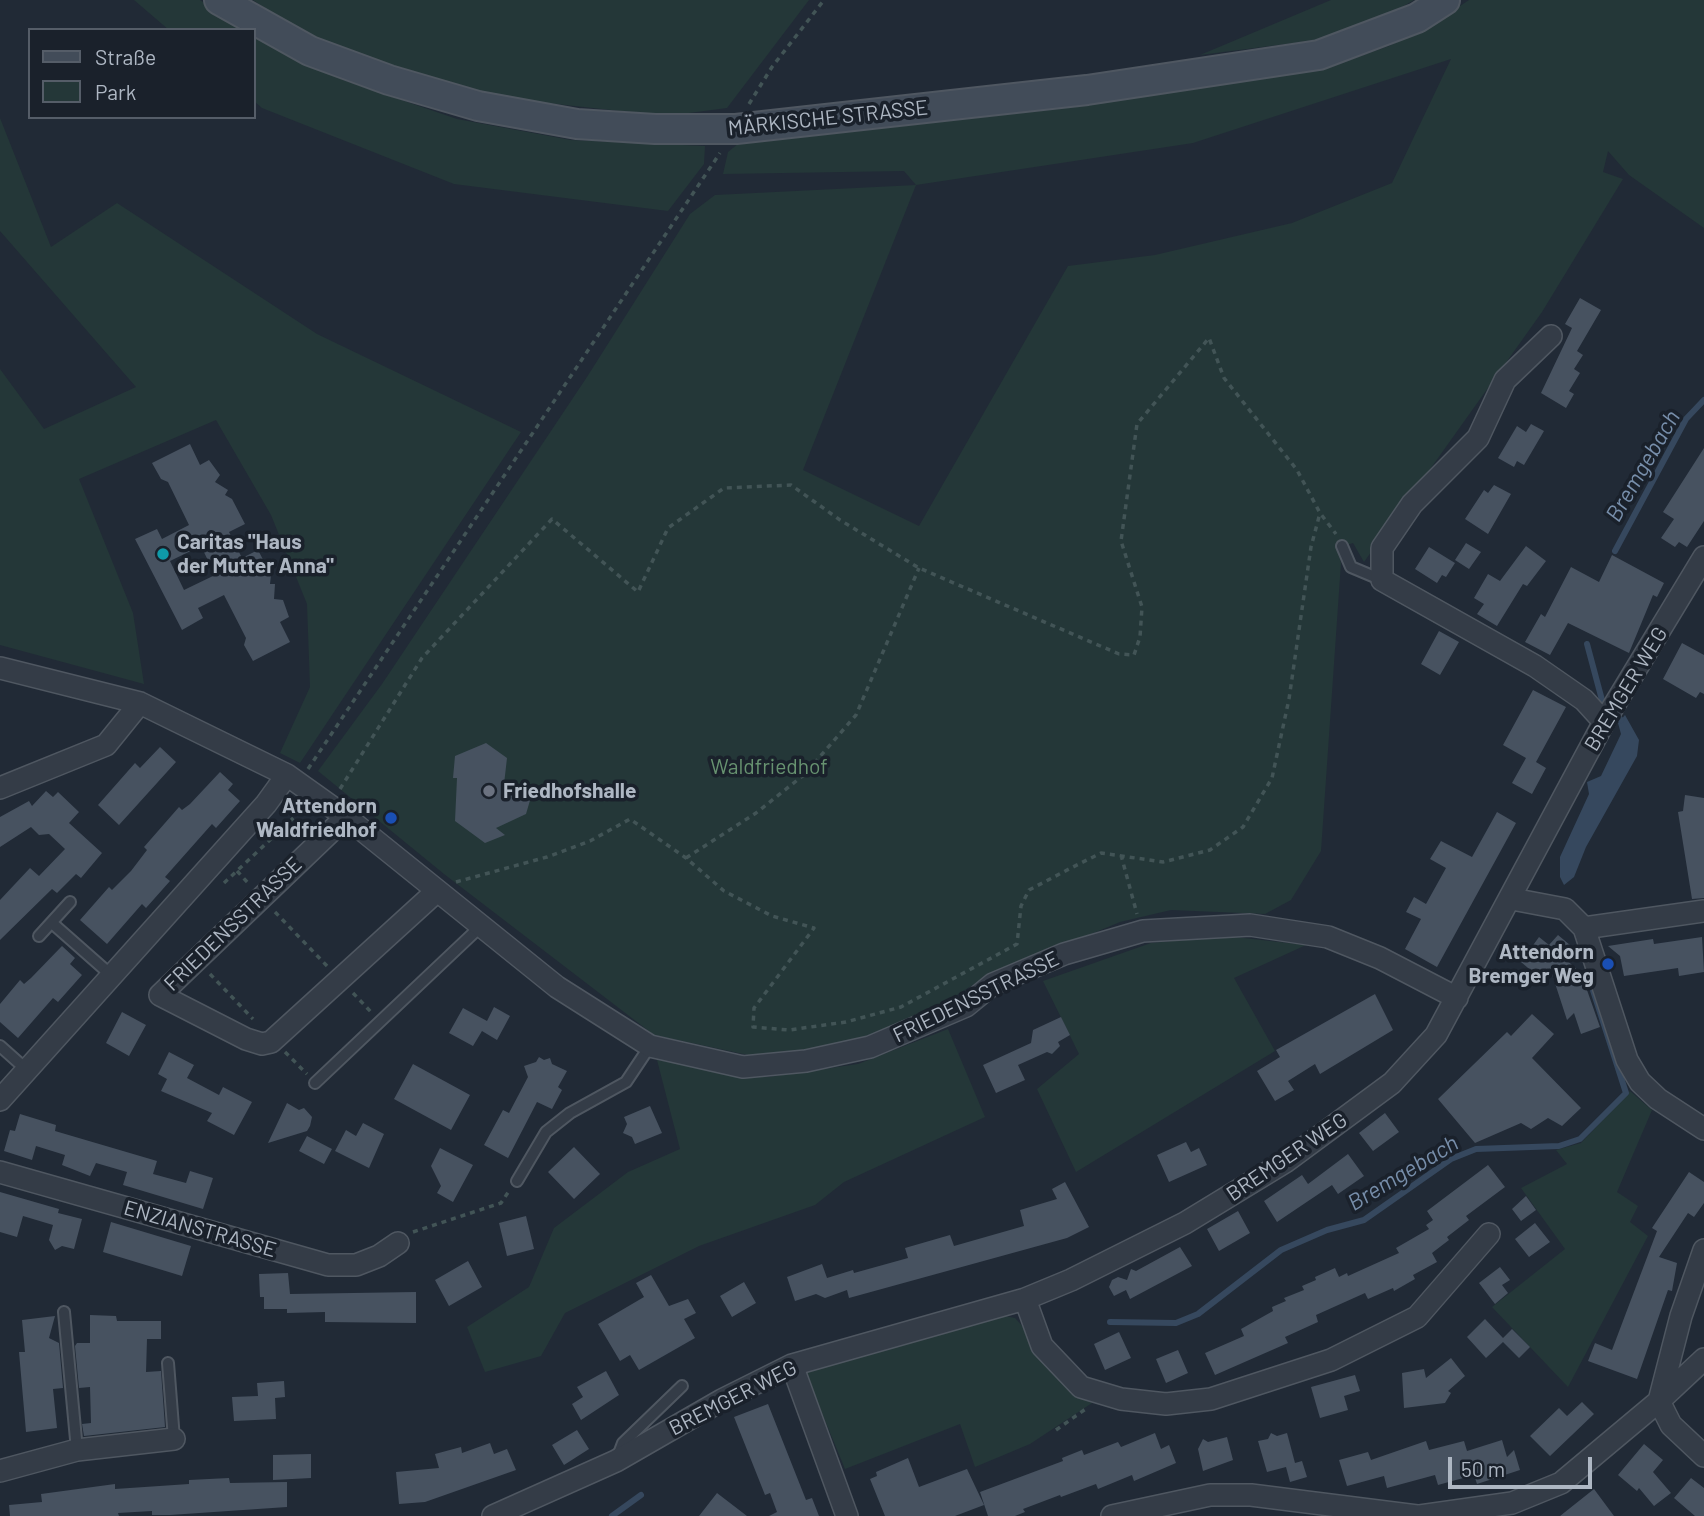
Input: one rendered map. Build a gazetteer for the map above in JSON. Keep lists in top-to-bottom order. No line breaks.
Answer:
{"streets":{"main road":["MÄRKISCHE STRASSE"],"street":["BREMGER WEG","FRIEDENSSTRASSE","ENZIANSTRASSE"]},"crossings":[["BREMGER WEG","FRIEDENSSTRASSE"]],"water":["Bremgebach"],"parks":["Waldfriedhof"],"places":["Caritas \"Haus der Mutter Anna\"","Friedhofshalle","Attendorn Waldfriedhof","Attendorn Bremger Weg"],"legend":["Straße","Park"],"scale_bar":"50 m"}
